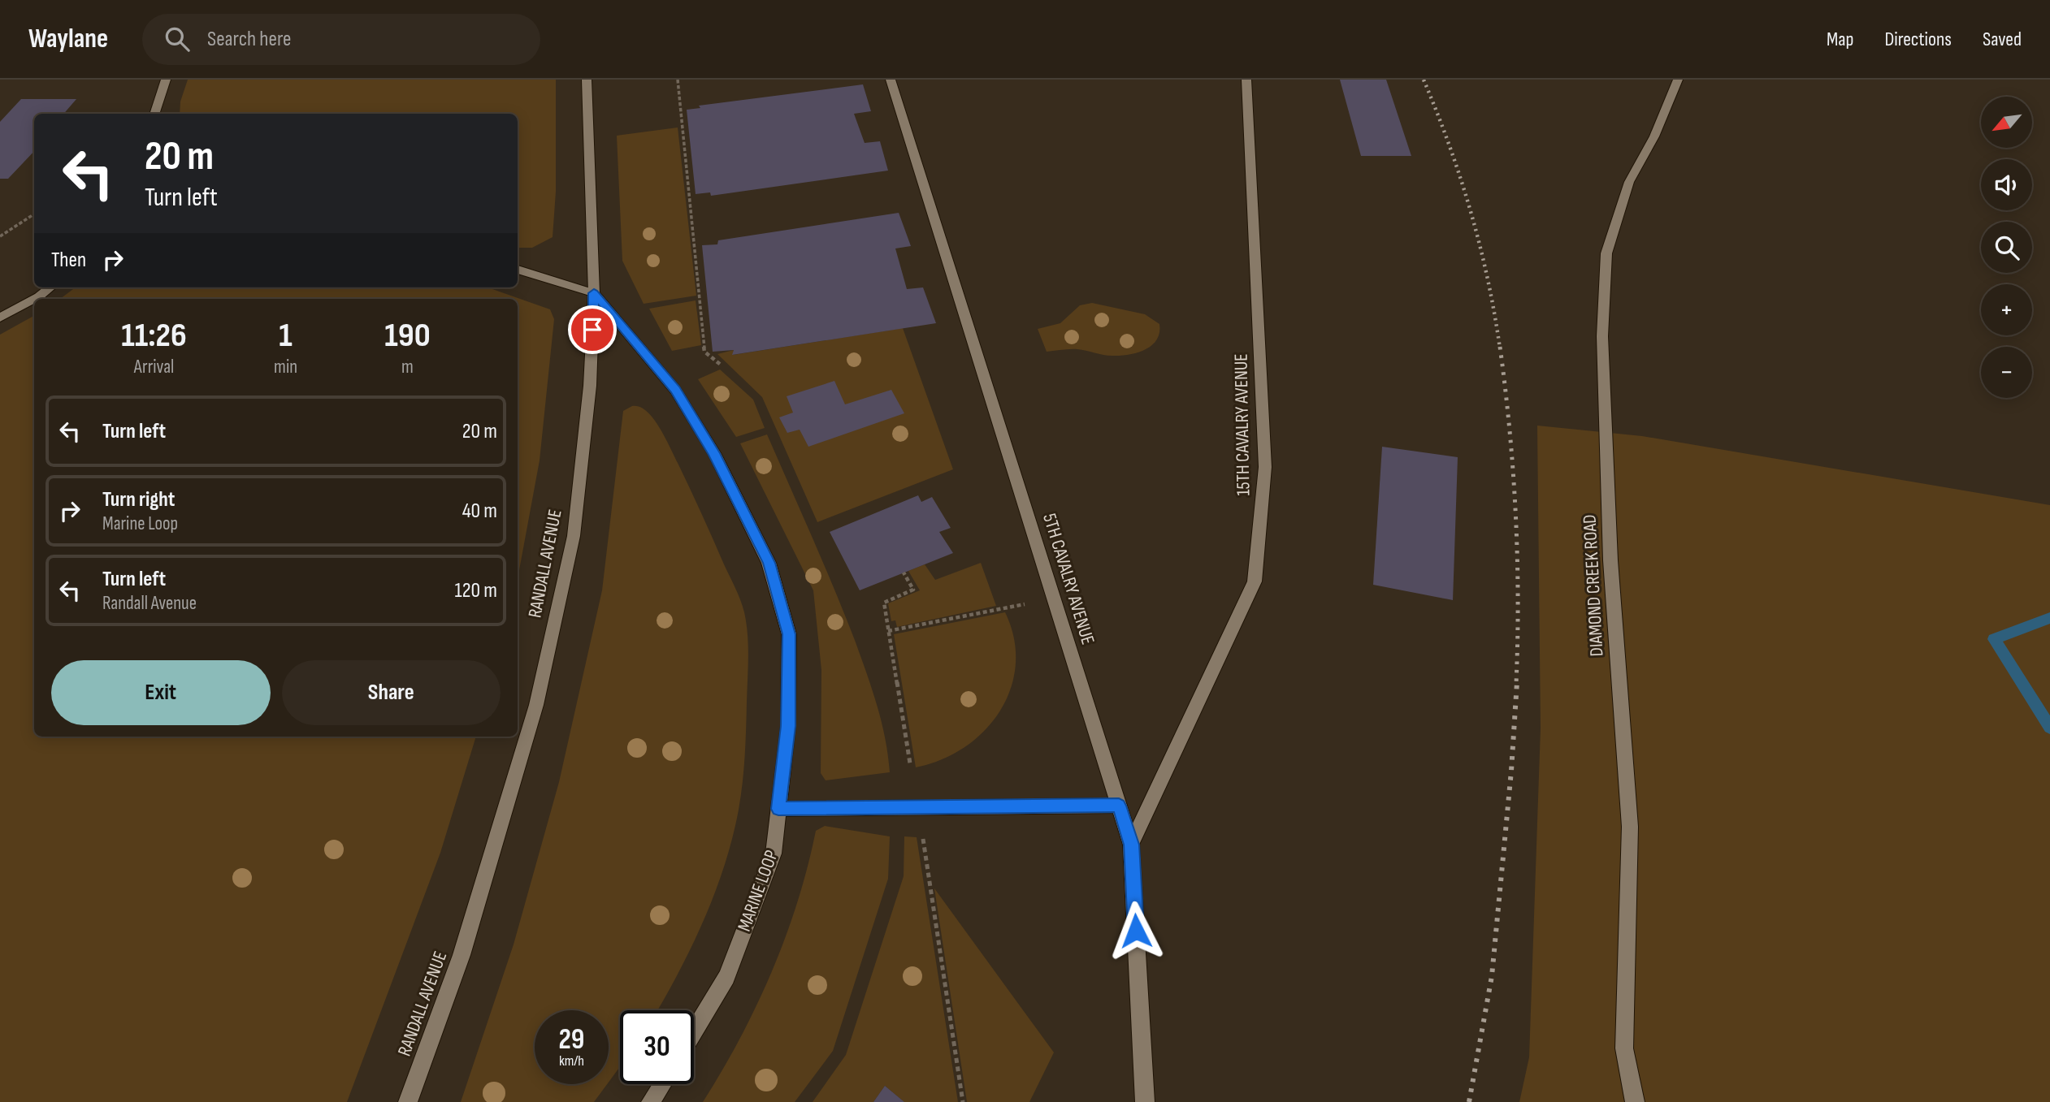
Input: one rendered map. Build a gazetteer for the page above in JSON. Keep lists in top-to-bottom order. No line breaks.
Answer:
{"streets":{"street":["15TH CAVALRY AVENUE","RANDALL AVENUE","5TH CAVALRY AVENUE","DIAMOND CREEK ROAD","MARINE LOOP"]},"crossings":[["15TH CAVALRY AVENUE","5TH CAVALRY AVENUE"],["RANDALL AVENUE","MARINE LOOP"]],"north":"bottom left","page":{"header":"Waylane","search":"Search here","nav":["Map","Directions","Saved"],"map_buttons":["+","−"],"turn":["20 m","Turn left"],"then":"Then","eta":["11:26","Arrival","1","min","190","m"],"list":[{"name":"Turn left","value":"20 m"},{"name":"Turn right","note":"Marine Loop","value":"40 m"},{"name":"Turn left","note":"Randall Avenue","value":"120 m"}],"buttons":["Exit","Share"],"speed":"29 km/h","limit":"30"}}
